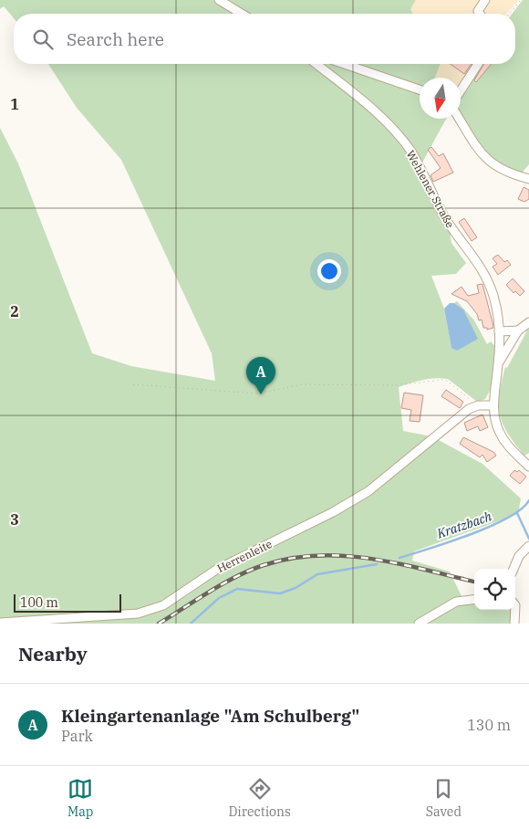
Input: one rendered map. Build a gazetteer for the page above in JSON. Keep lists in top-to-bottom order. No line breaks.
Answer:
{"streets":{"street":["Wehlener Straße","Herrenleite"]},"water":["Kratzbach"],"scale_bar":"100 m","north":"bottom","page":{"search":"Search here","pins":"A","scale":"100 m","heading":"Nearby","list":[{"mark":"A","name":"Kleingartenanlage \"Am Schulberg\"","note":"Park","value":"130 m"}],"nav":["Map","Directions","Saved"]},"grid":{"rows":["1","2","3"]}}
